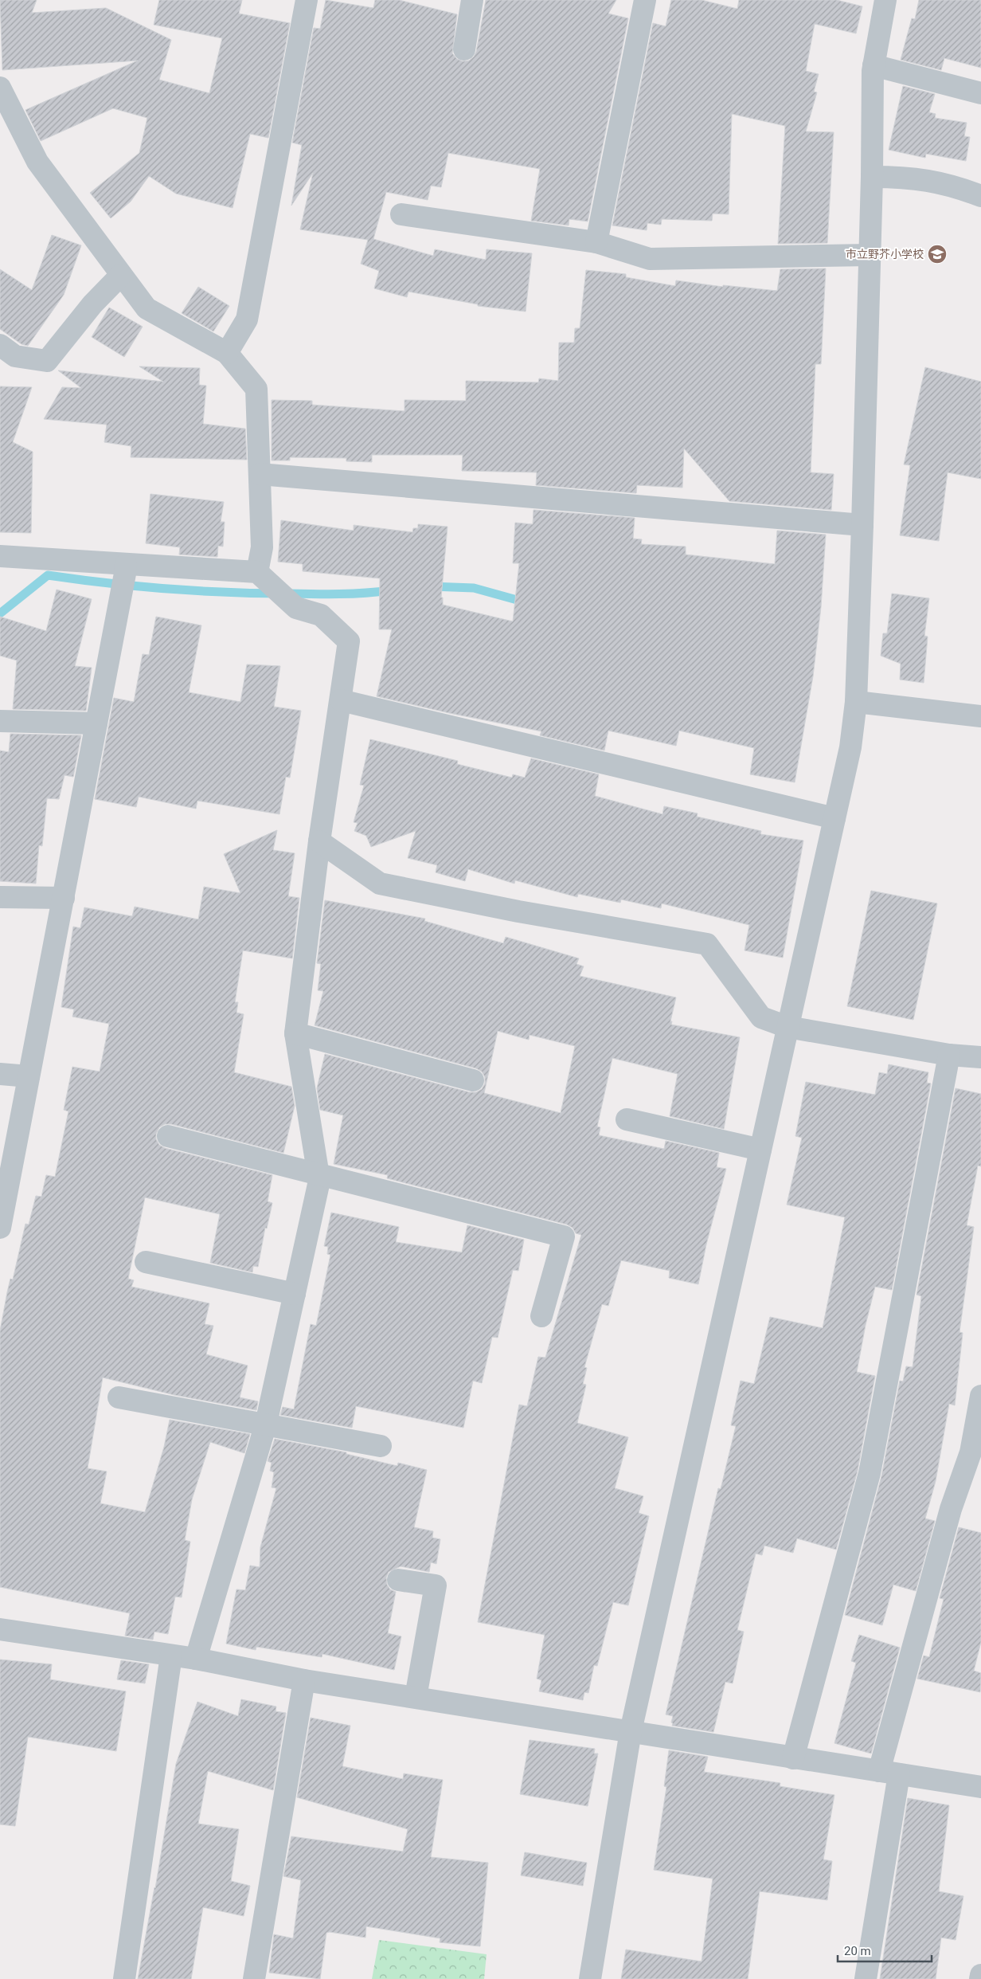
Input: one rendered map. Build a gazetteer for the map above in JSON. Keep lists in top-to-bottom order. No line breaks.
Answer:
{"places":{"school or university":["市立野芥小学校"]},"scale_bar":"20 m"}
